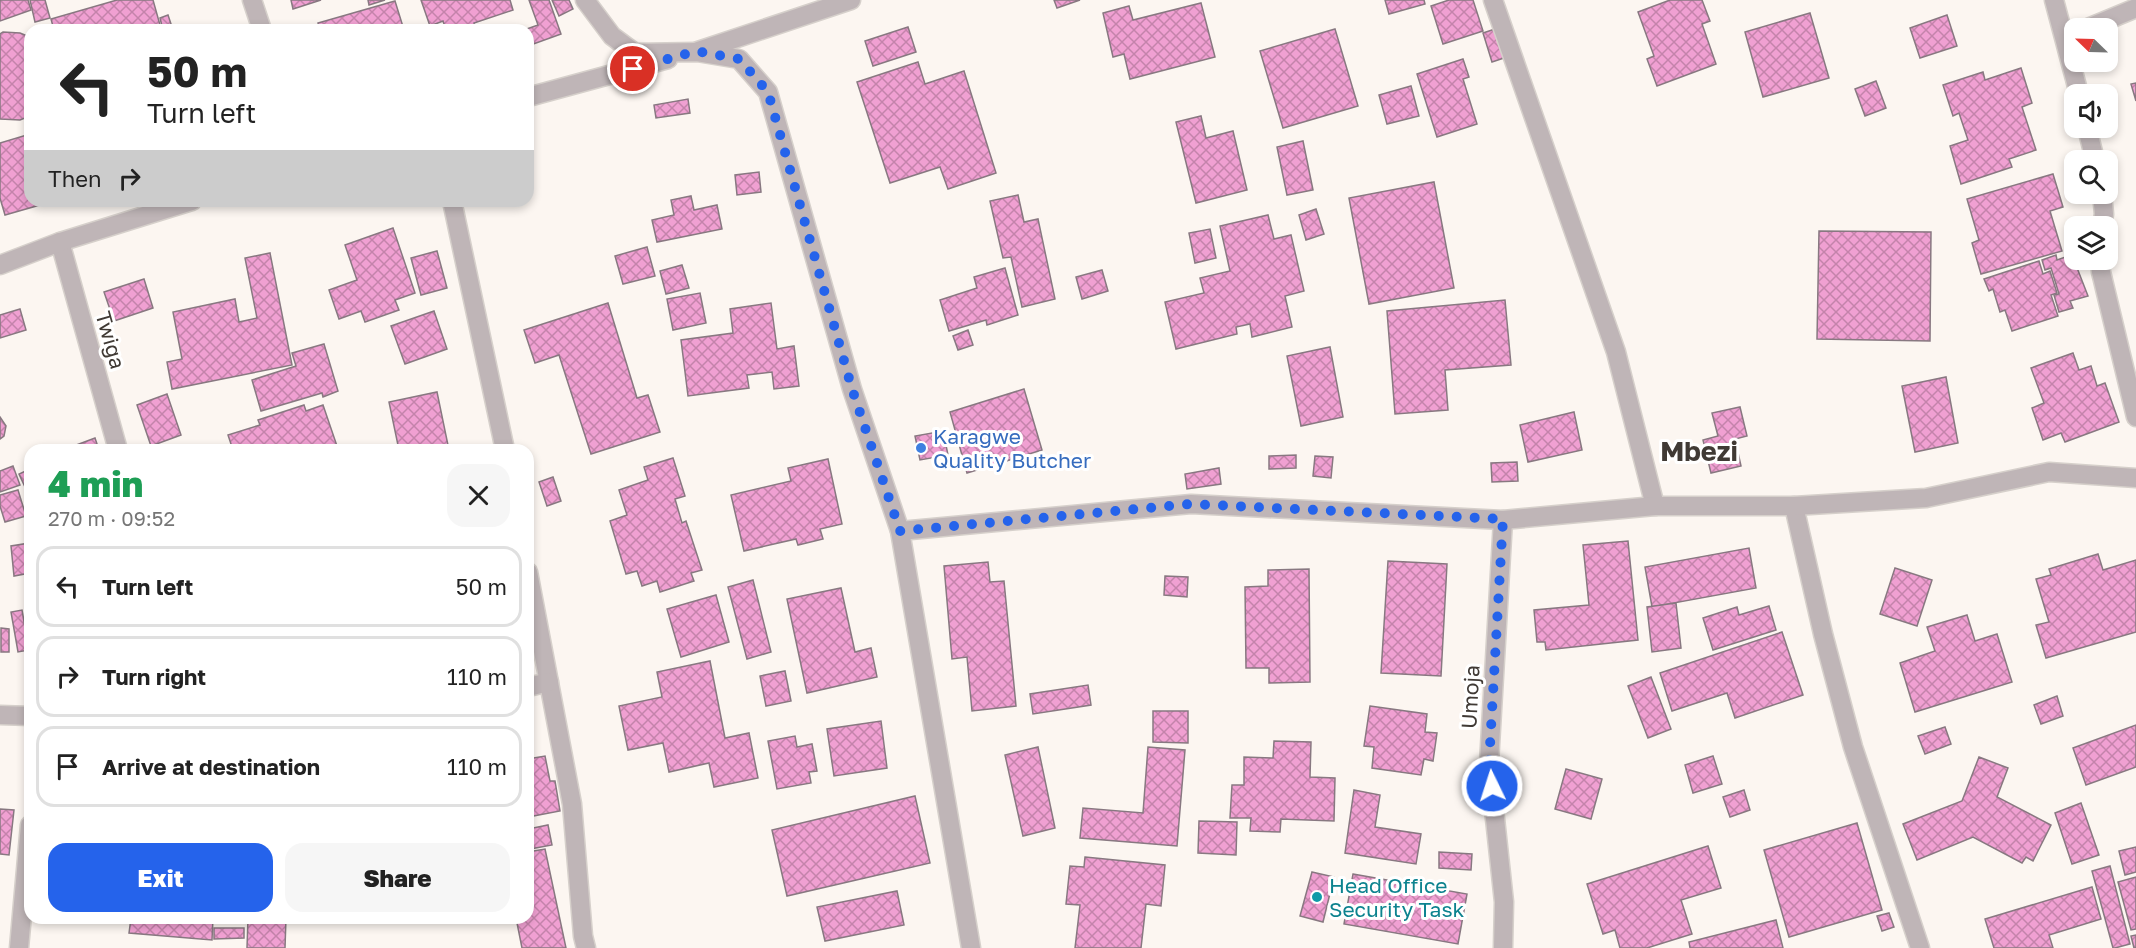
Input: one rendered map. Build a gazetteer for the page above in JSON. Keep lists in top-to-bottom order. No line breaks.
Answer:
{"streets":{"street":["Twiga","Umoja"]},"districts":["Mbezi"],"places":["Karagwe Quality Butcher","Head Office Security Task"],"north":"top left","page":{"turn":["50 m","Turn left"],"then":"Then","heading":["4 min","270 m · 09:52"],"list":[{"name":"Turn left","value":"50 m"},{"name":"Turn right","value":"110 m"},{"name":"Arrive at destination","value":"110 m"}],"buttons":["Exit","Share"]}}
